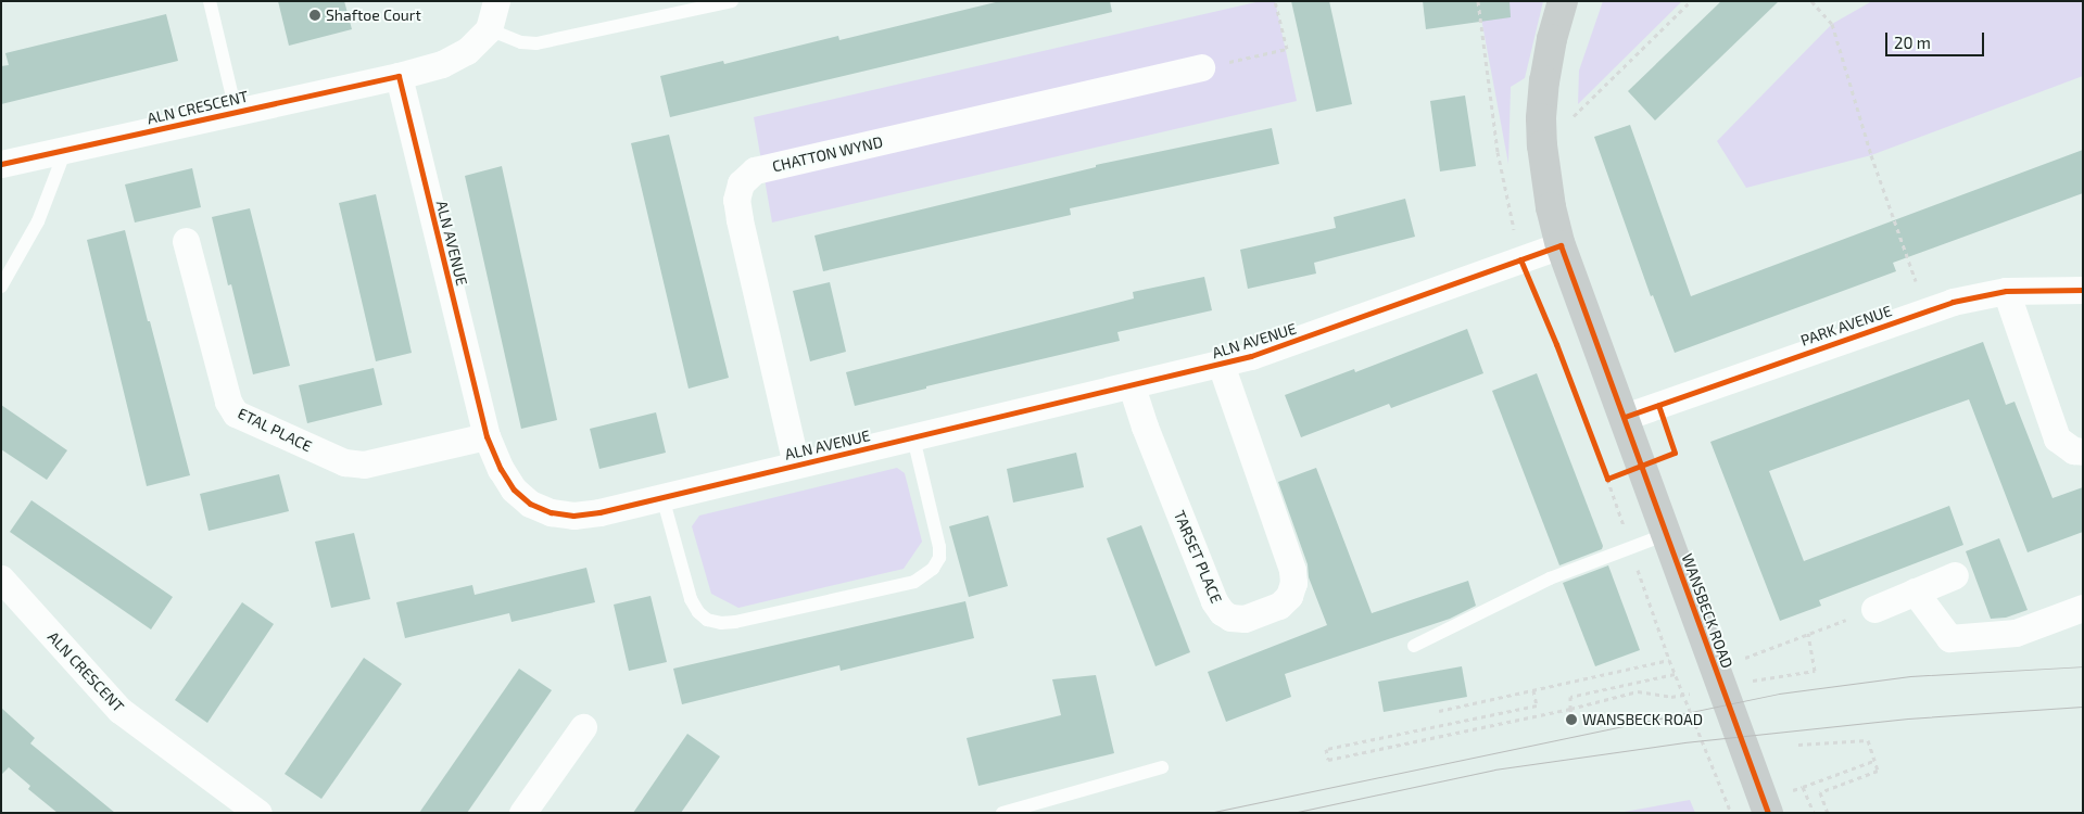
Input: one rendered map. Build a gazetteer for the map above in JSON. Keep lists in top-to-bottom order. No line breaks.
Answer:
{"streets":{"street":["ALN CRESCENT","CHATTON WYND","ALN AVENUE","PARK AVENUE","ETAL PLACE","TARSET PLACE","WANSBECK ROAD"]},"crossings":[["ALN CRESCENT","ALN AVENUE"],["CHATTON WYND","ALN AVENUE"],["ALN AVENUE","ETAL PLACE"],["ALN AVENUE","TARSET PLACE"],["ALN AVENUE","WANSBECK ROAD"],["PARK AVENUE","WANSBECK ROAD"]],"places":["Shaftoe Court","WANSBECK ROAD"],"scale_bar":"20 m"}
